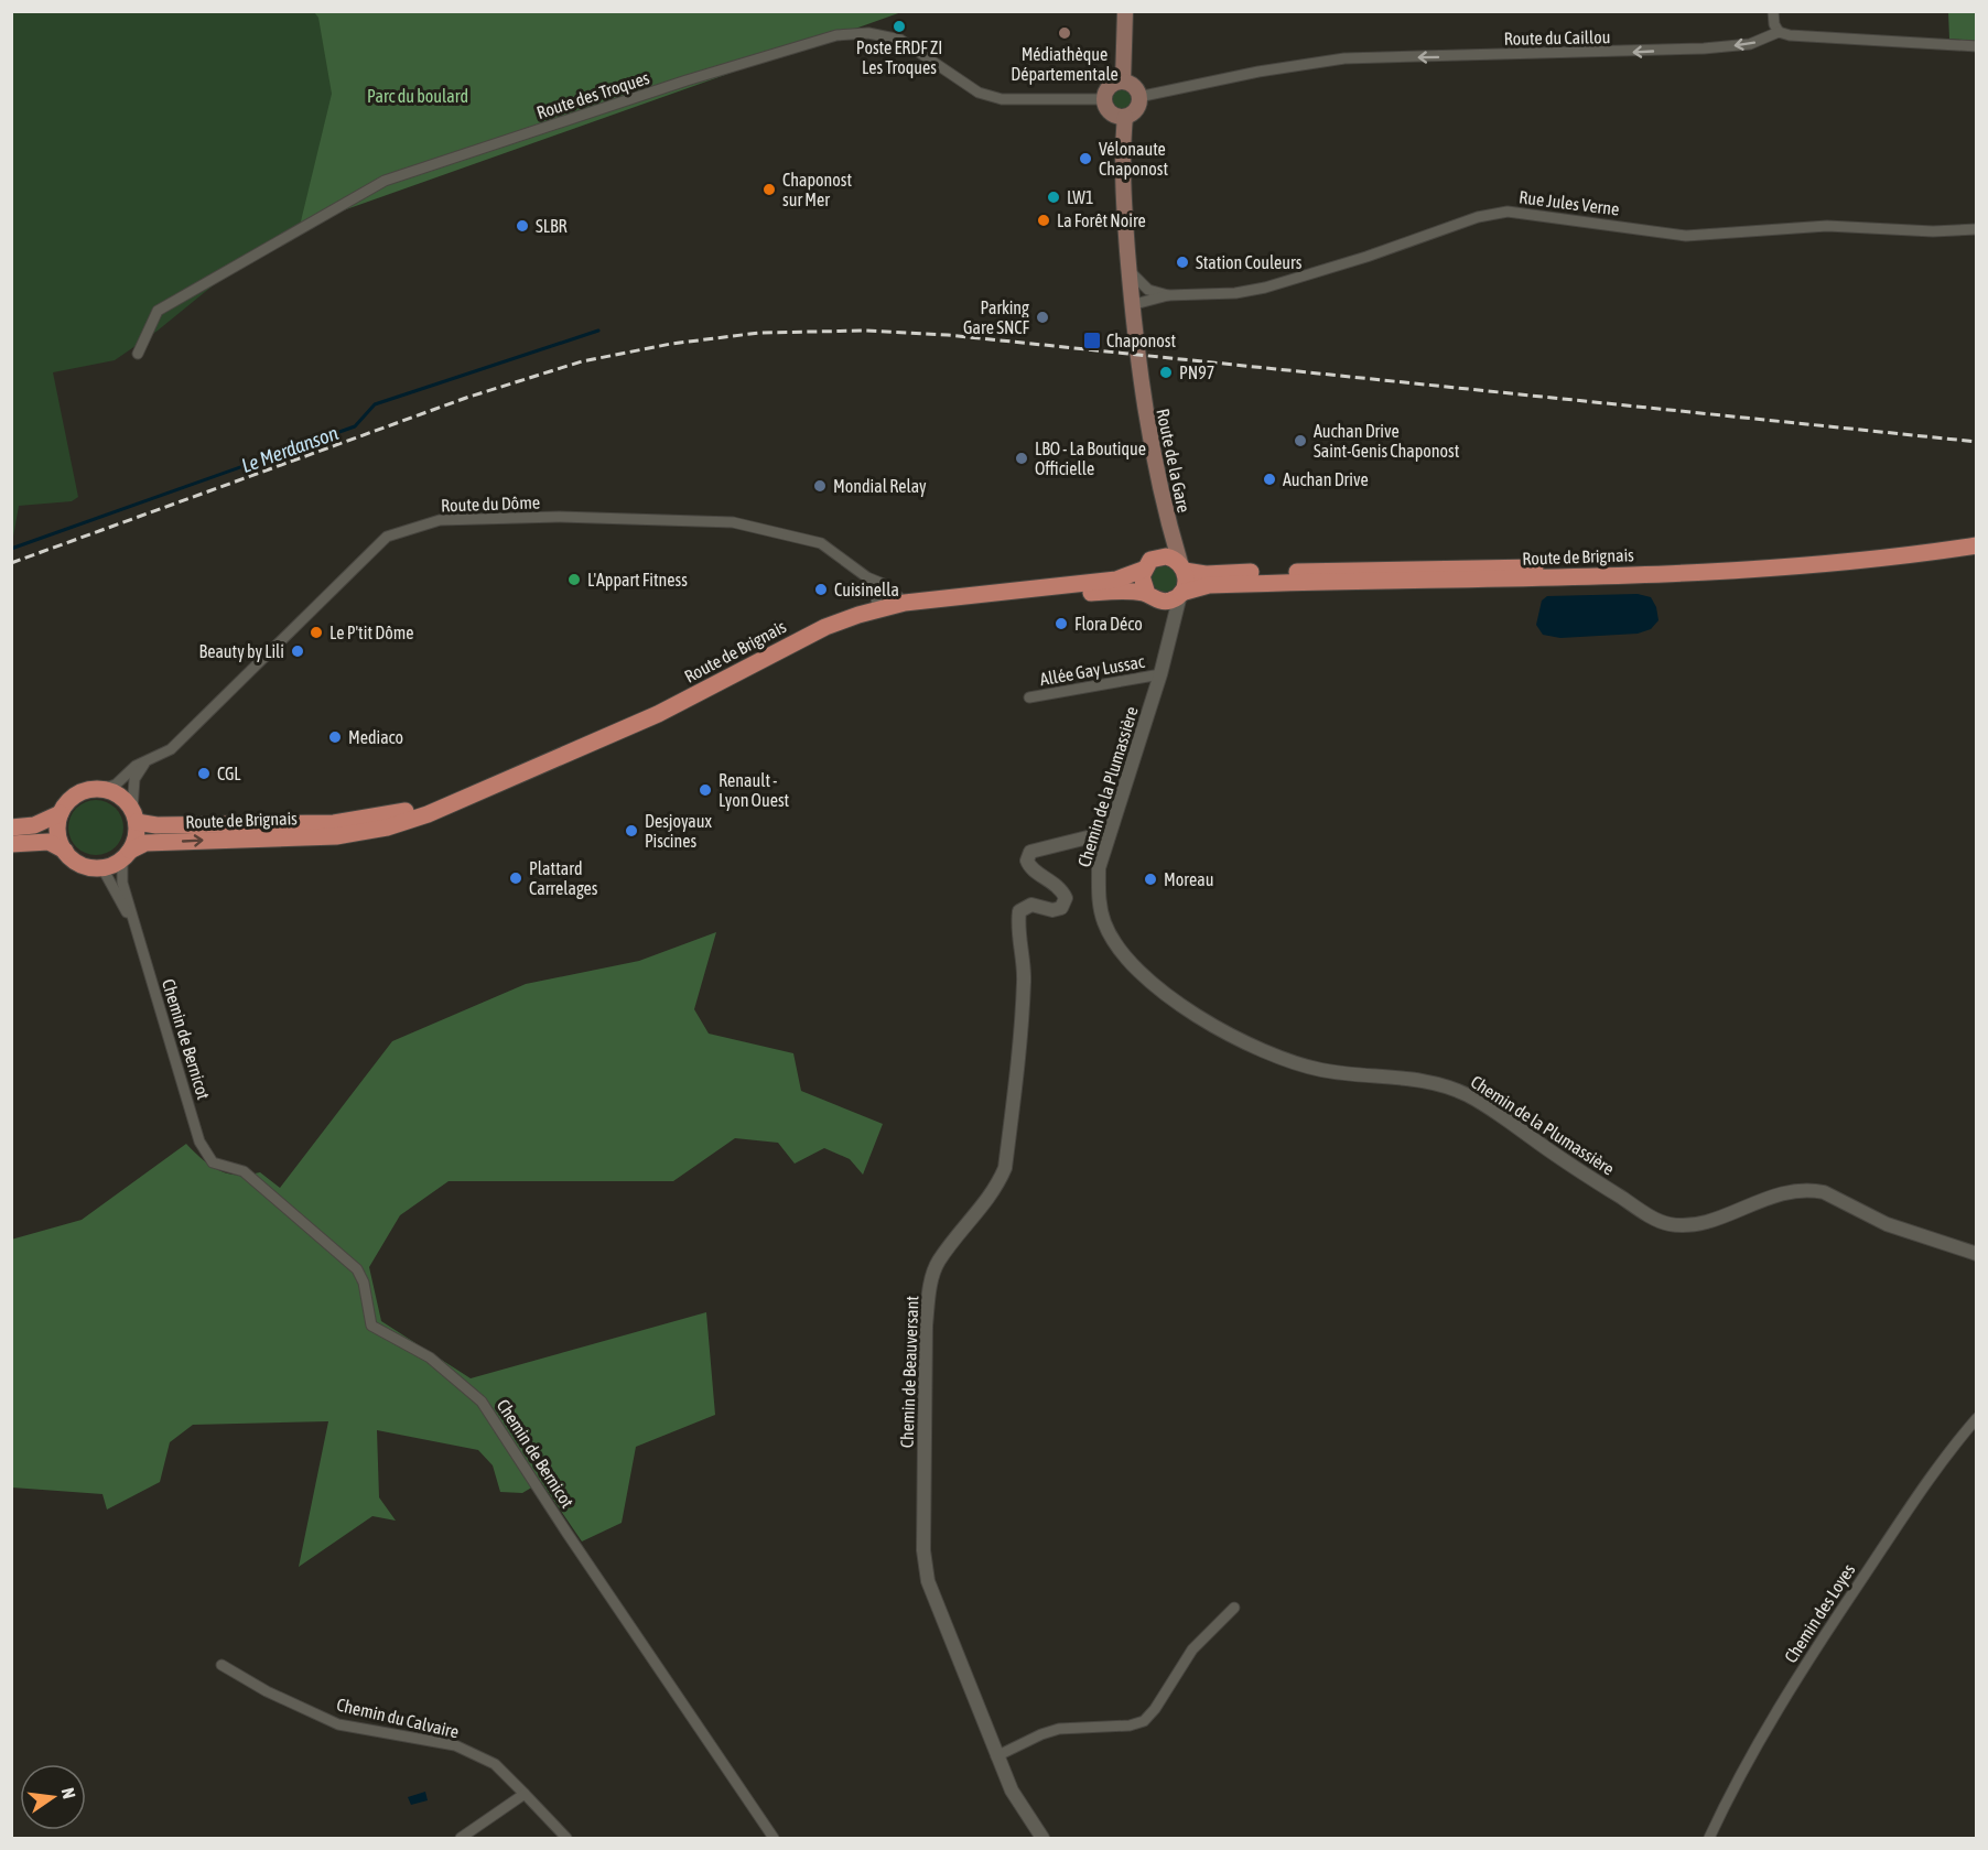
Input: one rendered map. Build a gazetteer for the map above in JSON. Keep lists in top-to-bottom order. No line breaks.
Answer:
{"streets":{"main road":["Route de la Gare","Route de Brignais"],"street":["Route du Caillou","Route des Troques","Rue Jules Verne","Route du Dôme","Allée Gay Lussac","Chemin de la Plumassière","Chemin de Bernicot","Chemin de Beauversant","Chemin des Loyes","Chemin du Calvaire"]},"crossings":[["Route du Caillou","Route des Troques"],["Route du Caillou","Route de la Gare"],["Route des Troques","Route de la Gare"],["Rue Jules Verne","Route de la Gare"],["Route de la Gare","Route de Brignais"],["Route de la Gare","Chemin de la Plumassière"],["Route du Dôme","Route de Brignais"],["Route du Dôme","Chemin de Bernicot"],["Route de Brignais","Chemin de la Plumassière"],["Route de Brignais","Chemin de Bernicot"],["Allée Gay Lussac","Chemin de la Plumassière"],["Chemin de la Plumassière","Chemin de Beauversant"]],"one_way":["Route du Caillou"],"water":["Le Merdanson"],"parks":["Parc du boulard"],"places":{"other":["Poste ERDF ZI Les Troques","Médiathèque Départementale","Vélonaute Chaponost","Chaponost sur Mer","LW1","La Forêt Noire","SLBR","Station Couleurs","Parking Gare SNCF","PN97","Auchan Drive Saint-Genis Chaponost","LBO - La Boutique Officielle","Auchan Drive","Mondial Relay","L'Appart Fitness","Cuisinella","Flora Déco","Le P'tit Dôme","Beauty by Lili","Mediaco","CGL","Renault - Lyon Ouest","Desjoyaux Piscines","Plattard Carrelages","Moreau"],"transit":["Chaponost"]},"north":"right"}
